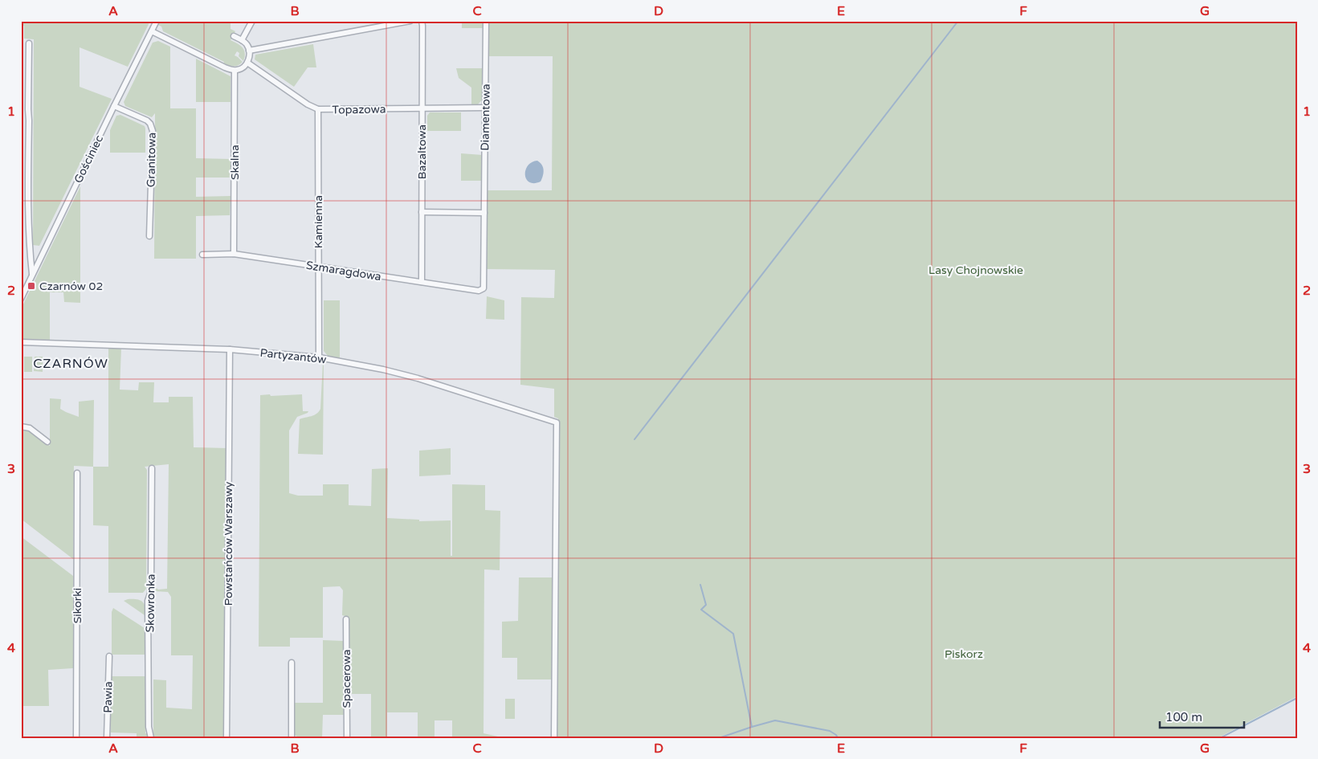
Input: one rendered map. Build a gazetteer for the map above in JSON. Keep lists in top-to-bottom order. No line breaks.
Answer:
{"streets":{"street":["Topazowa","Diamentowa","Bazaltowa","Gościniec","Granitowa","Skalna","Kamienna","Szmaragdowa","Partyzantów","Powstańców Warszawy","Skowronka","Sikorki","Spacerowa","Pawia"]},"crossings":[["Topazowa","Diamentowa"],["Topazowa","Bazaltowa"],["Topazowa","Kamienna"],["Diamentowa","Szmaragdowa"],["Bazaltowa","Szmaragdowa"],["Gościniec","Granitowa"],["Skalna","Szmaragdowa"],["Kamienna","Szmaragdowa"],["Kamienna","Partyzantów"],["Partyzantów","Powstańców Warszawy"]],"districts":["CZARNÓW"],"parks":["Lasy Chojnowskie","Piskorz"],"places":{"transit":["Czarnów 02"]},"scale_bar":"100 m","grid":{"columns":["A","B","C","D","E","F","G"],"rows":["1","2","3","4"]}}
